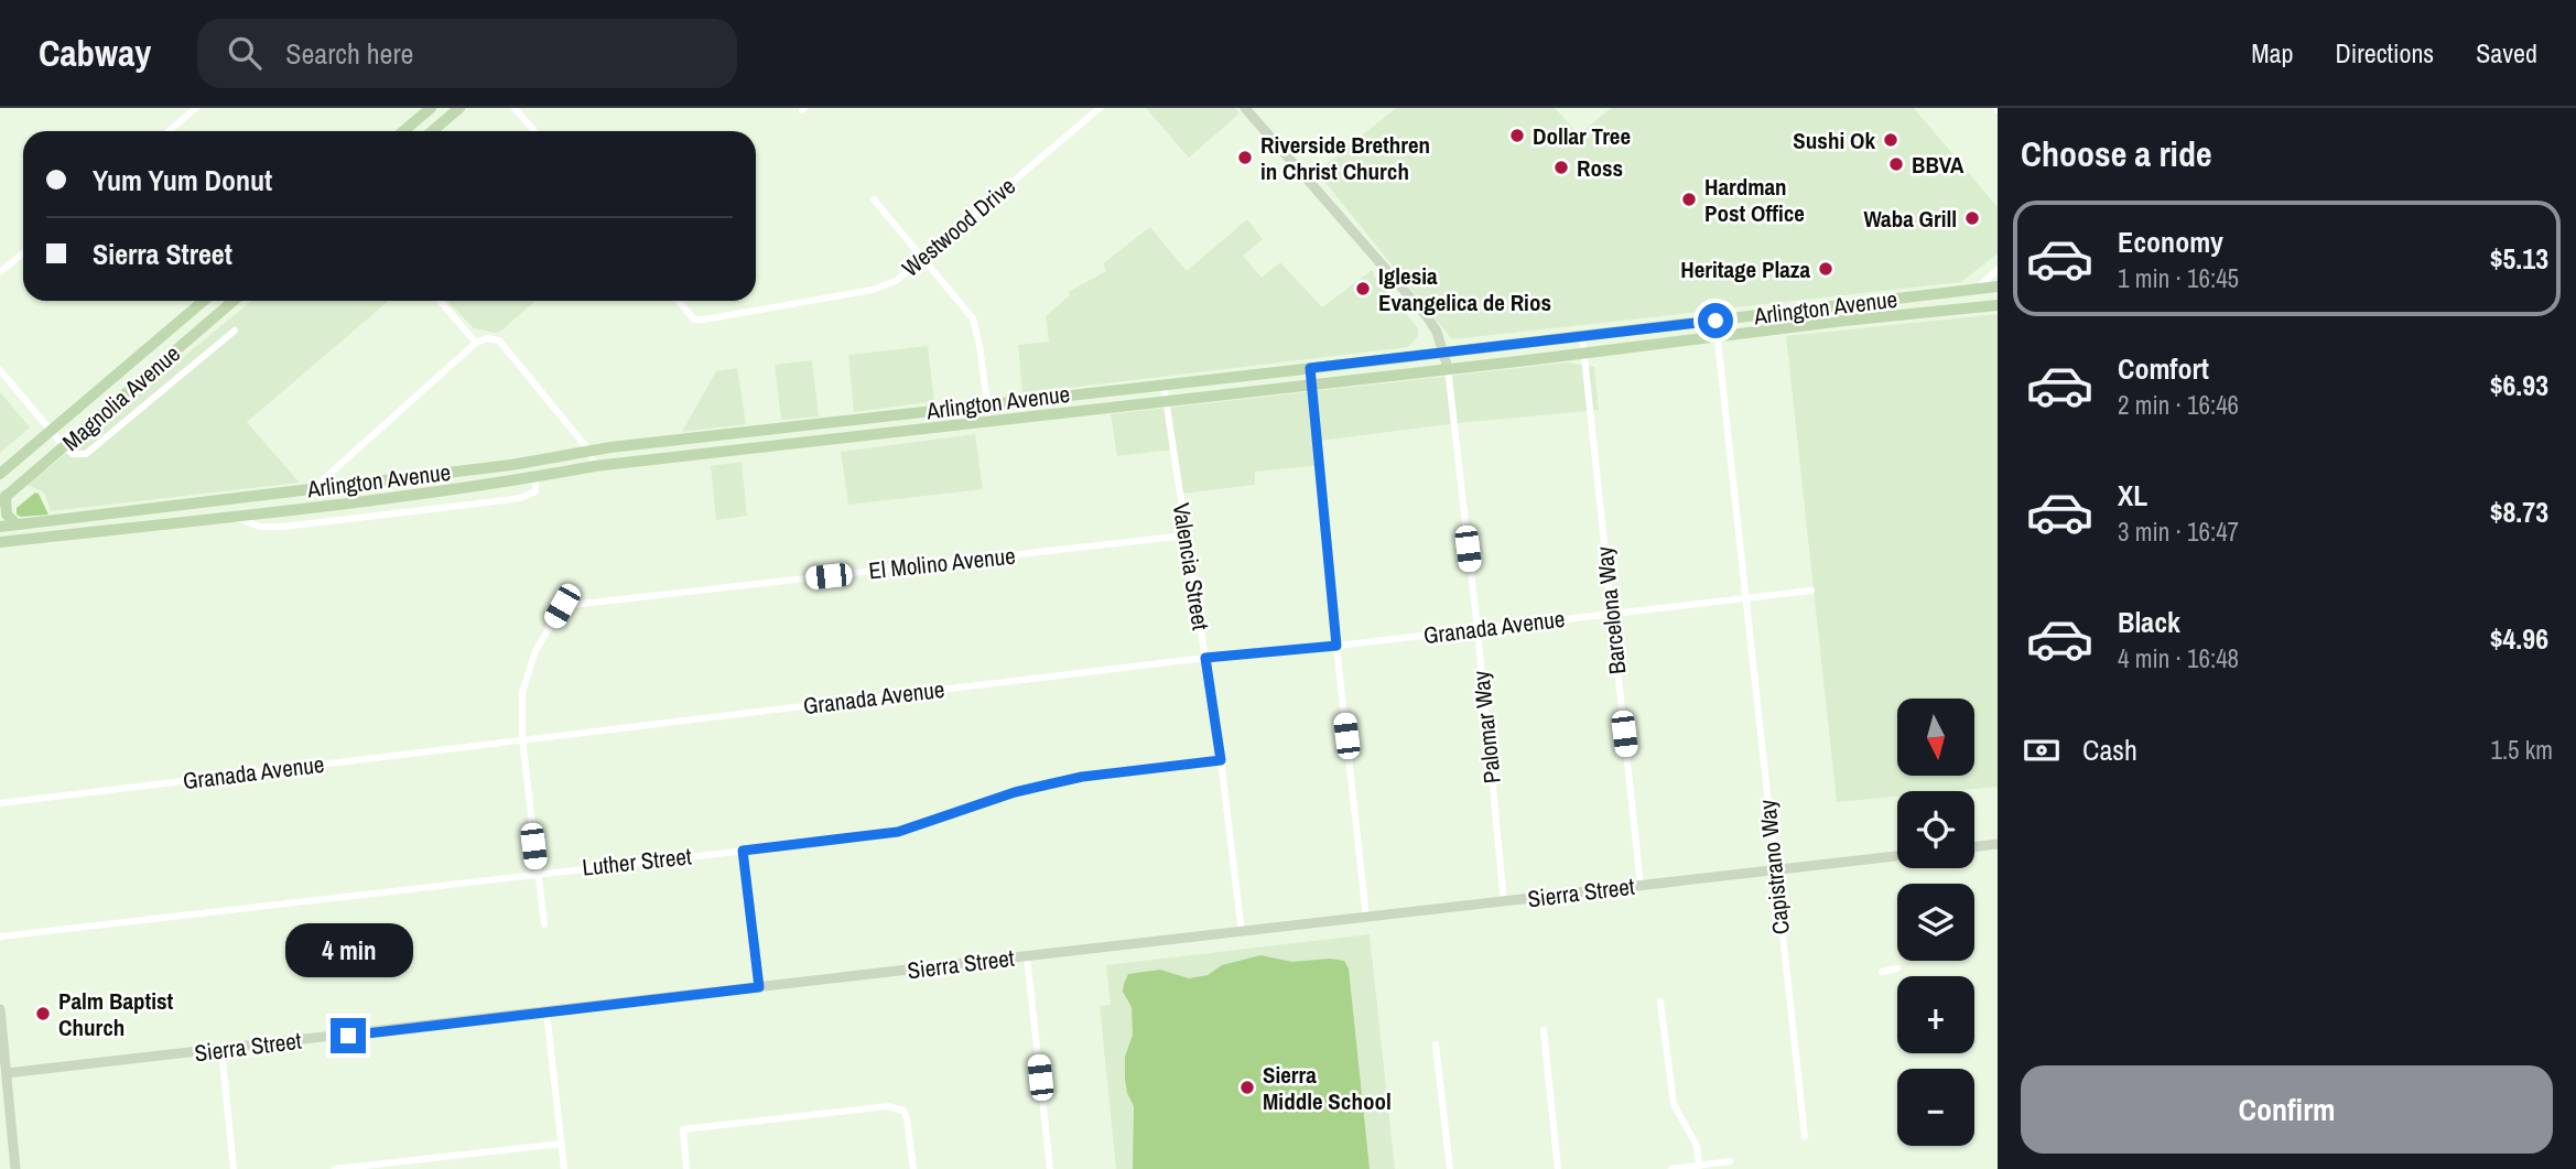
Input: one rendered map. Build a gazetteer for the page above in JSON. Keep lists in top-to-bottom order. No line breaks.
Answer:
{"streets":{"main road":["Arlington Avenue","Magnolia Avenue"],"street":["Westwood Drive","El Molino Avenue","Valencia Street","Barcelona Way","Granada Avenue","Palomar Way","Luther Street","Capistrano Way","Sierra Street"]},"crossings":[["Arlington Avenue","Valencia Street"],["Arlington Avenue","Barcelona Way"],["Arlington Avenue","Palomar Way"],["Arlington Avenue","Capistrano Way"],["El Molino Avenue","Valencia Street"],["El Molino Avenue","Granada Avenue"],["Valencia Street","Granada Avenue"],["Valencia Street","Luther Street"],["Valencia Street","Sierra Street"],["Barcelona Way","Granada Avenue"],["Barcelona Way","Sierra Street"],["Granada Avenue","Palomar Way"],["Granada Avenue","Capistrano Way"],["Palomar Way","Sierra Street"],["Capistrano Way","Sierra Street"]],"places":["Dollar Tree","Sushi Ok","Riverside Brethren in Christ Church","BBVA","Ross","Hardman Post Office","Waba Grill","Heritage Plaza","Iglesia Evangelica de Rios","Palm Baptist Church","Sierra Middle School"],"north":"bottom","page":{"header":"Cabway","search":"Search here","nav":["Map","Directions","Saved"],"heading":"Choose a ride","banner":["Yum Yum Donut","Sierra Street"],"list":[{"name":"Economy","note":"1 min · 16:45","value":"$5.13"},{"name":"Comfort","note":"2 min · 16:46","value":"$6.93"},{"name":"XL","note":"3 min · 16:47","value":"$8.73"},{"name":"Black","note":"4 min · 16:48","value":"$4.96"}],"map_buttons":["+","−"],"pay":["Cash","1.5 km"],"bubble":"4 min","buttons":"Confirm"}}
